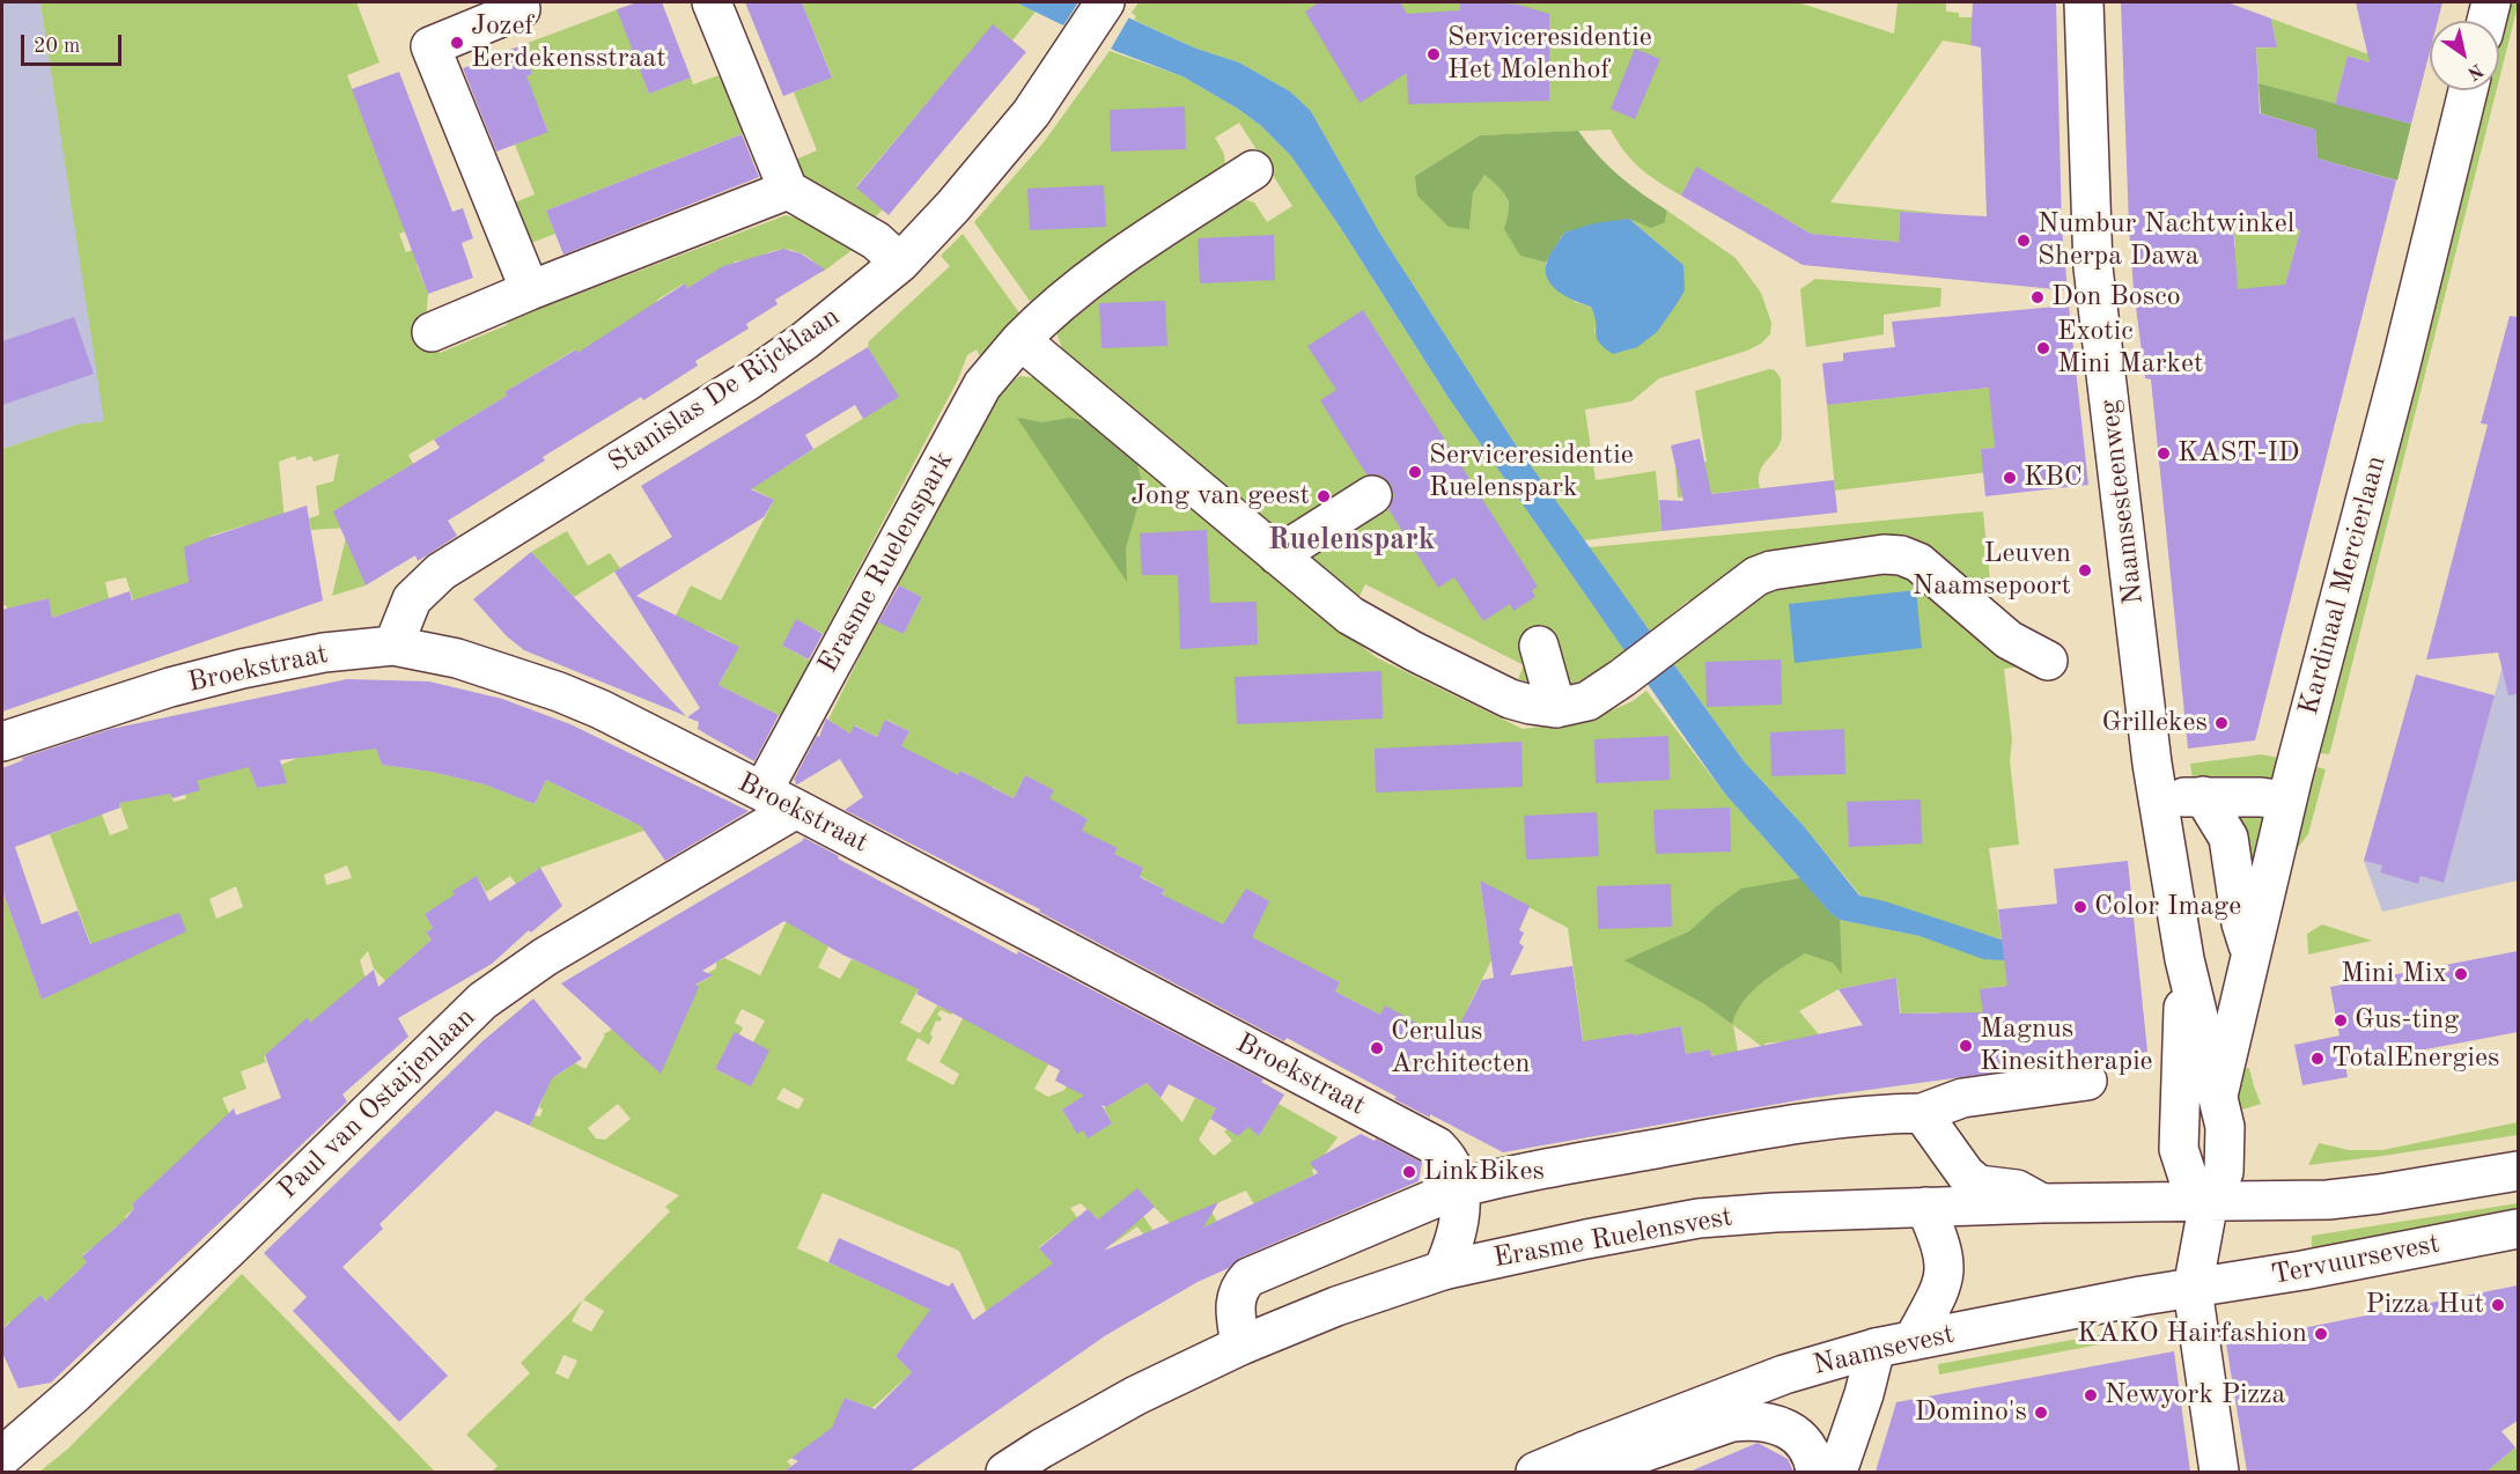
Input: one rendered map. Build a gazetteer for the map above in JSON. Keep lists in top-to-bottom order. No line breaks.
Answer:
{"streets":{"street":["Stanislas De Rijcklaan","Naamsesteenweg","Erasme Ruelenspark","Kardinaal Mercierlaan","Broekstraat","Paul van Ostaijenlaan","Erasme Ruelensvest","Tervuursevest","Naamsevest"]},"crossings":[["Stanislas De Rijcklaan","Broekstraat"],["Naamsesteenweg","Kardinaal Mercierlaan"],["Naamsesteenweg","Erasme Ruelensvest"],["Erasme Ruelenspark","Broekstraat"],["Broekstraat","Paul van Ostaijenlaan"],["Broekstraat","Erasme Ruelensvest"],["Tervuursevest","Naamsevest"]],"districts":["Ruelenspark"],"places":["Jozef Eerdekensstraat","Serviceresidentie Het Molenhof","Numbur Nachtwinkel Sherpa Dawa","Don Bosco","Exotic Mini Market","KAST-ID","Serviceresidentie Ruelenspark","KBC","Jong van geest","Leuven Naamsepoort","Grillekes","Color Image","Mini Mix","Gus-ting","Magnus Kinesitherapie","Cerulus Architecten","TotalEnergies","LinkBikes","Pizza Hut","KAKO Hairfashion","Newyork Pizza","Domino's"],"scale_bar":"20 m","north":"bottom right"}
